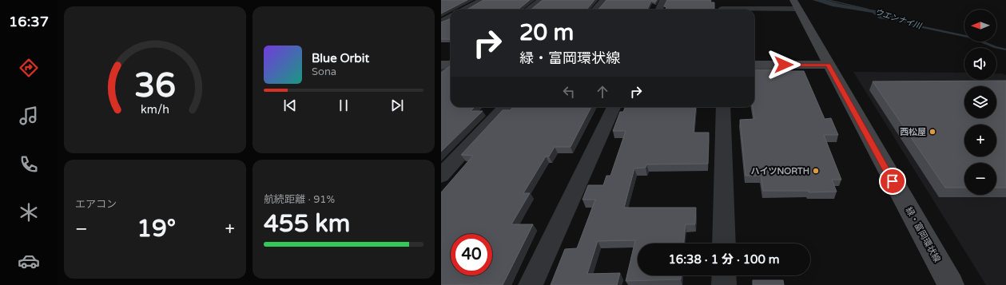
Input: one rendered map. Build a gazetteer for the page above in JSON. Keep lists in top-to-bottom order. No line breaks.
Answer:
{"streets":{"street":["緑・富岡環状線"]},"water":["ウエンナイ川"],"places":["西松屋","ハイツNORTH"],"north":"left","page":{"tabs":"16:37","map_buttons":["+","−"],"turn":["20 m","緑・富岡環状線"],"song":["Blue Orbit","Sona"],"tile":["エアコン",["航続距離 · 91%","455 km"]],"heat":["−","19°","+"],"limit":"40","trip":"16:38 · 1 分 · 100 m","gauge":["36","km/h"]}}
